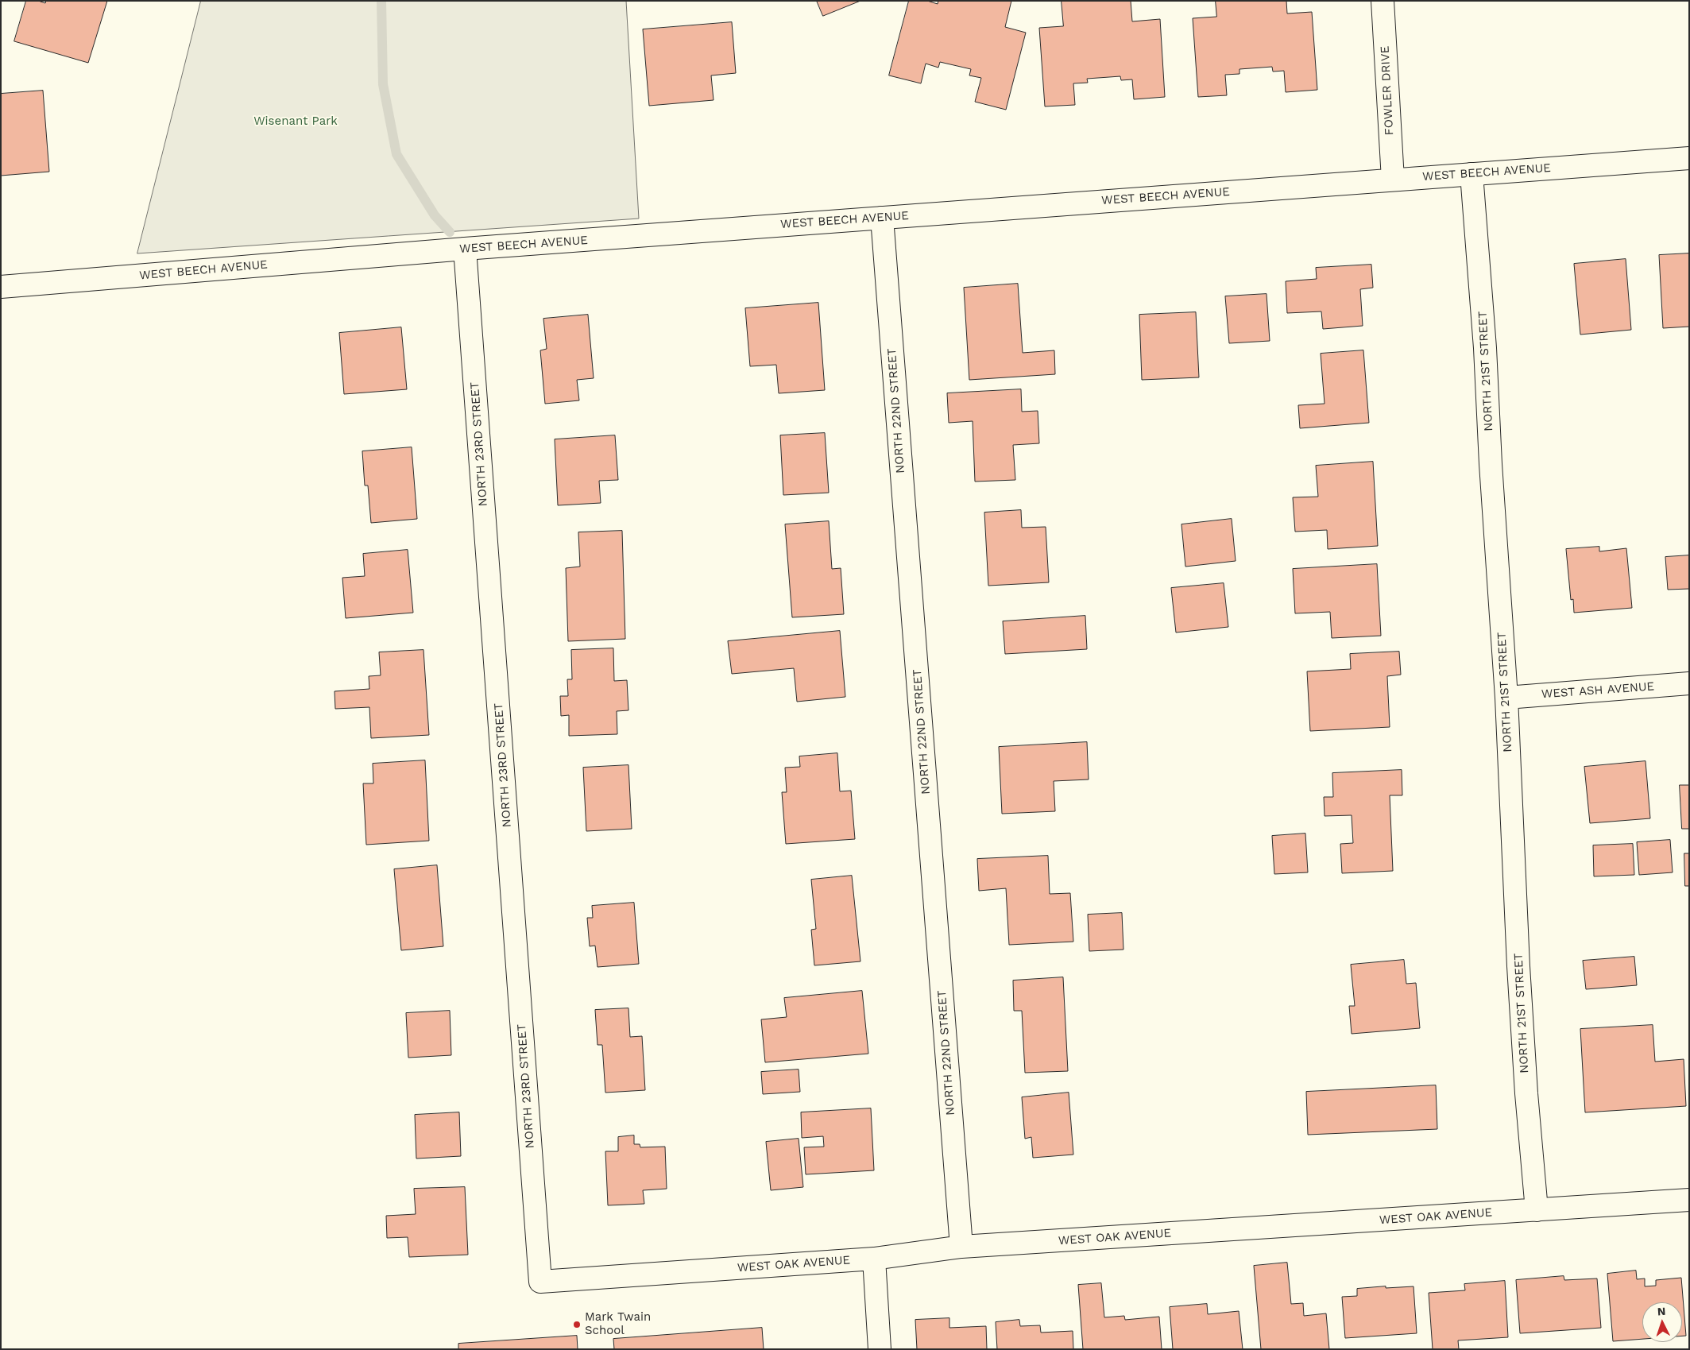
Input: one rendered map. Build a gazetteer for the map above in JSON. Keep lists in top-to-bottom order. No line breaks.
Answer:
{"streets":{"street":["FOWLER DRIVE","WEST BEECH AVENUE","NORTH 21ST STREET","NORTH 22ND STREET","NORTH 23RD STREET","WEST ASH AVENUE","WEST OAK AVENUE"]},"crossings":[["FOWLER DRIVE","WEST BEECH AVENUE"],["WEST BEECH AVENUE","NORTH 21ST STREET"],["WEST BEECH AVENUE","NORTH 22ND STREET"],["WEST BEECH AVENUE","NORTH 23RD STREET"],["NORTH 21ST STREET","WEST ASH AVENUE"],["NORTH 21ST STREET","WEST OAK AVENUE"],["NORTH 22ND STREET","WEST OAK AVENUE"],["NORTH 23RD STREET","WEST OAK AVENUE"]],"parks":["Wisenant Park"],"places":["Mark Twain School"],"north":"top"}
